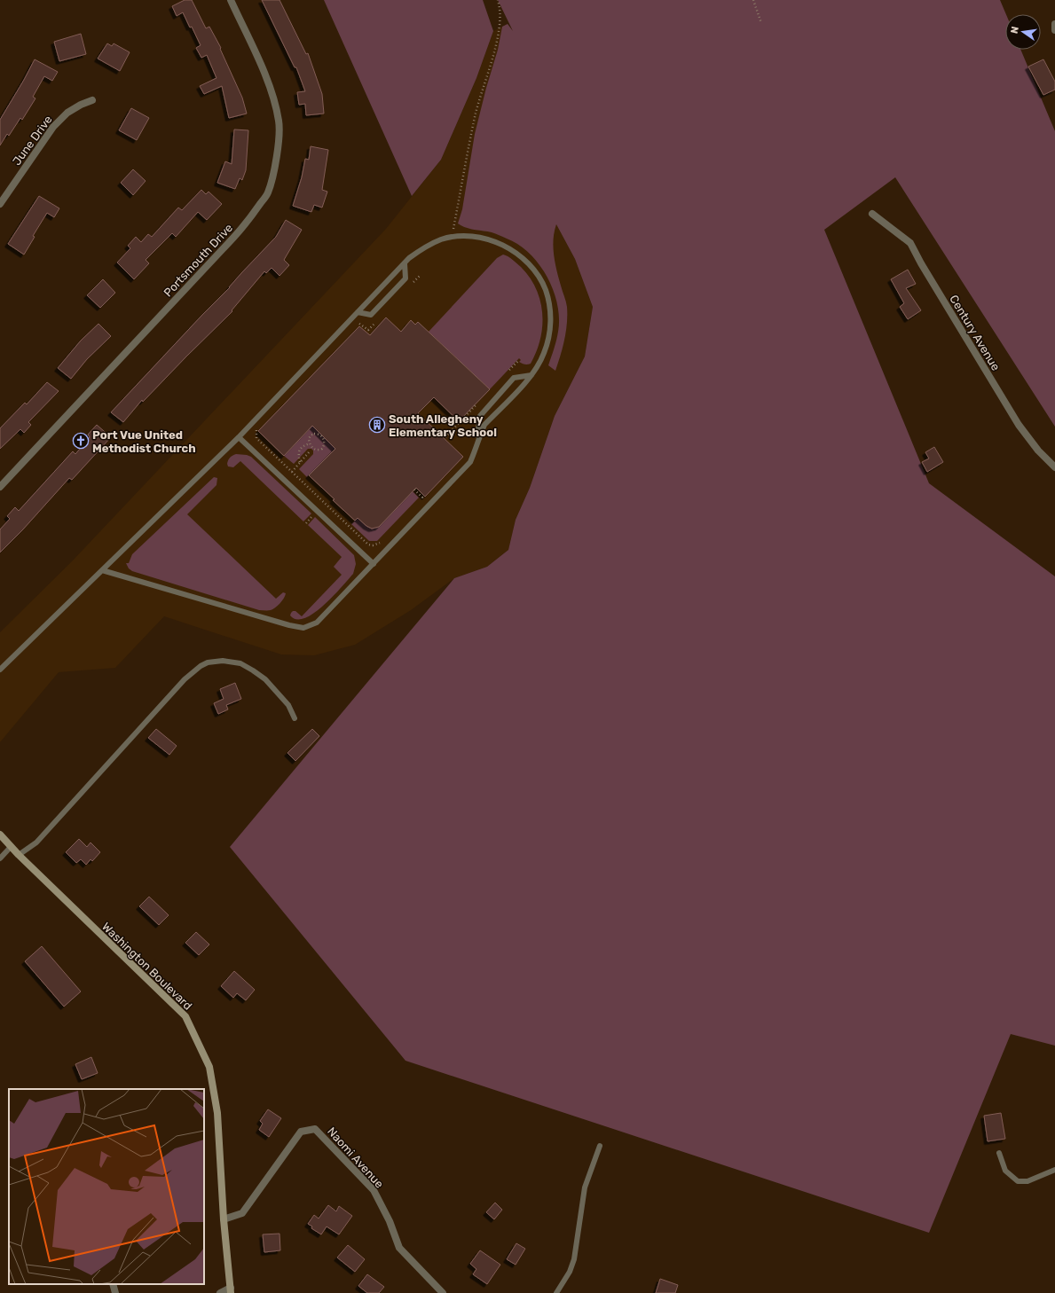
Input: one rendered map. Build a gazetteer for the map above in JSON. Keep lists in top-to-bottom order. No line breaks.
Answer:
{"streets":{"street":["June Drive","Portsmouth Drive","Century Avenue","Washington Boulevard","Naomi Avenue"]},"crossings":[["Washington Boulevard","Naomi Avenue"]],"places":{"building":["South Allegheny Elementary School"],"church":["Port Vue United Methodist Church"]},"north":"left"}
